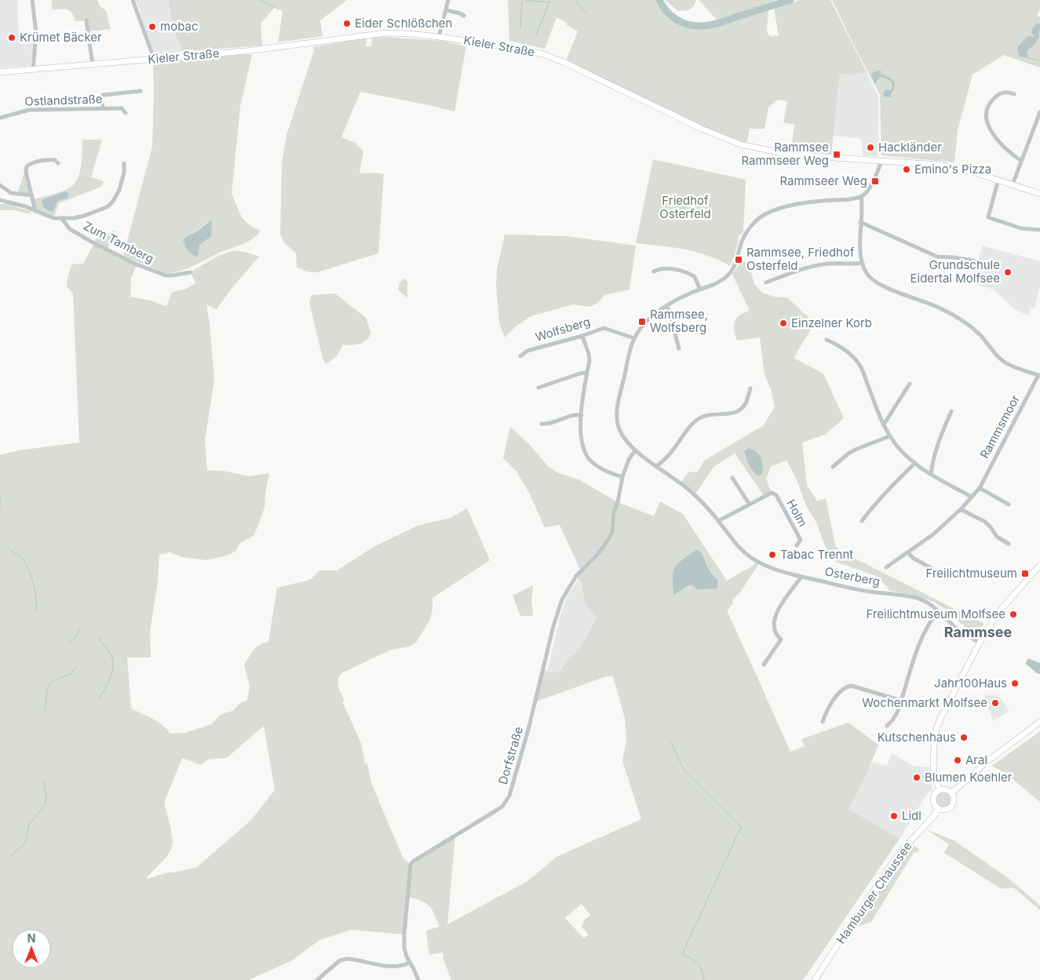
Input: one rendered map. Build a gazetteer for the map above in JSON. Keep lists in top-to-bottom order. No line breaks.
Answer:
{"streets":{"street":["Kieler Straße","Ostlandstraße","Zum Tamberg","Wolfsberg","Rammsmoor","Holm","Osterberg","Dorfstraße","Hamburger Chaussee"]},"crossings":[["Wolfsberg","Osterberg"],["Holm","Osterberg"]],"districts":["Rammsee"],"parks":["Friedhof Osterfeld"],"places":{"other":["Eider Schlößchen","mobac","Krümet Bäcker","Hackländer","Emino's Pizza","Grundschule Eidertal Molfsee","Einzelner Korb","Tabac Trennt","Freilichtmuseum Molfsee","Jahr100Haus","Wochenmarkt Molfsee","Kutschenhaus","Aral","Blumen Koehler","Lidl"],"transit":["Rammsee Rammseer Weg","Rammseer Weg","Rammsee, Friedhof Osterfeld","Rammsee, Wolfsberg","Freilichtmuseum"]},"north":"top"}
